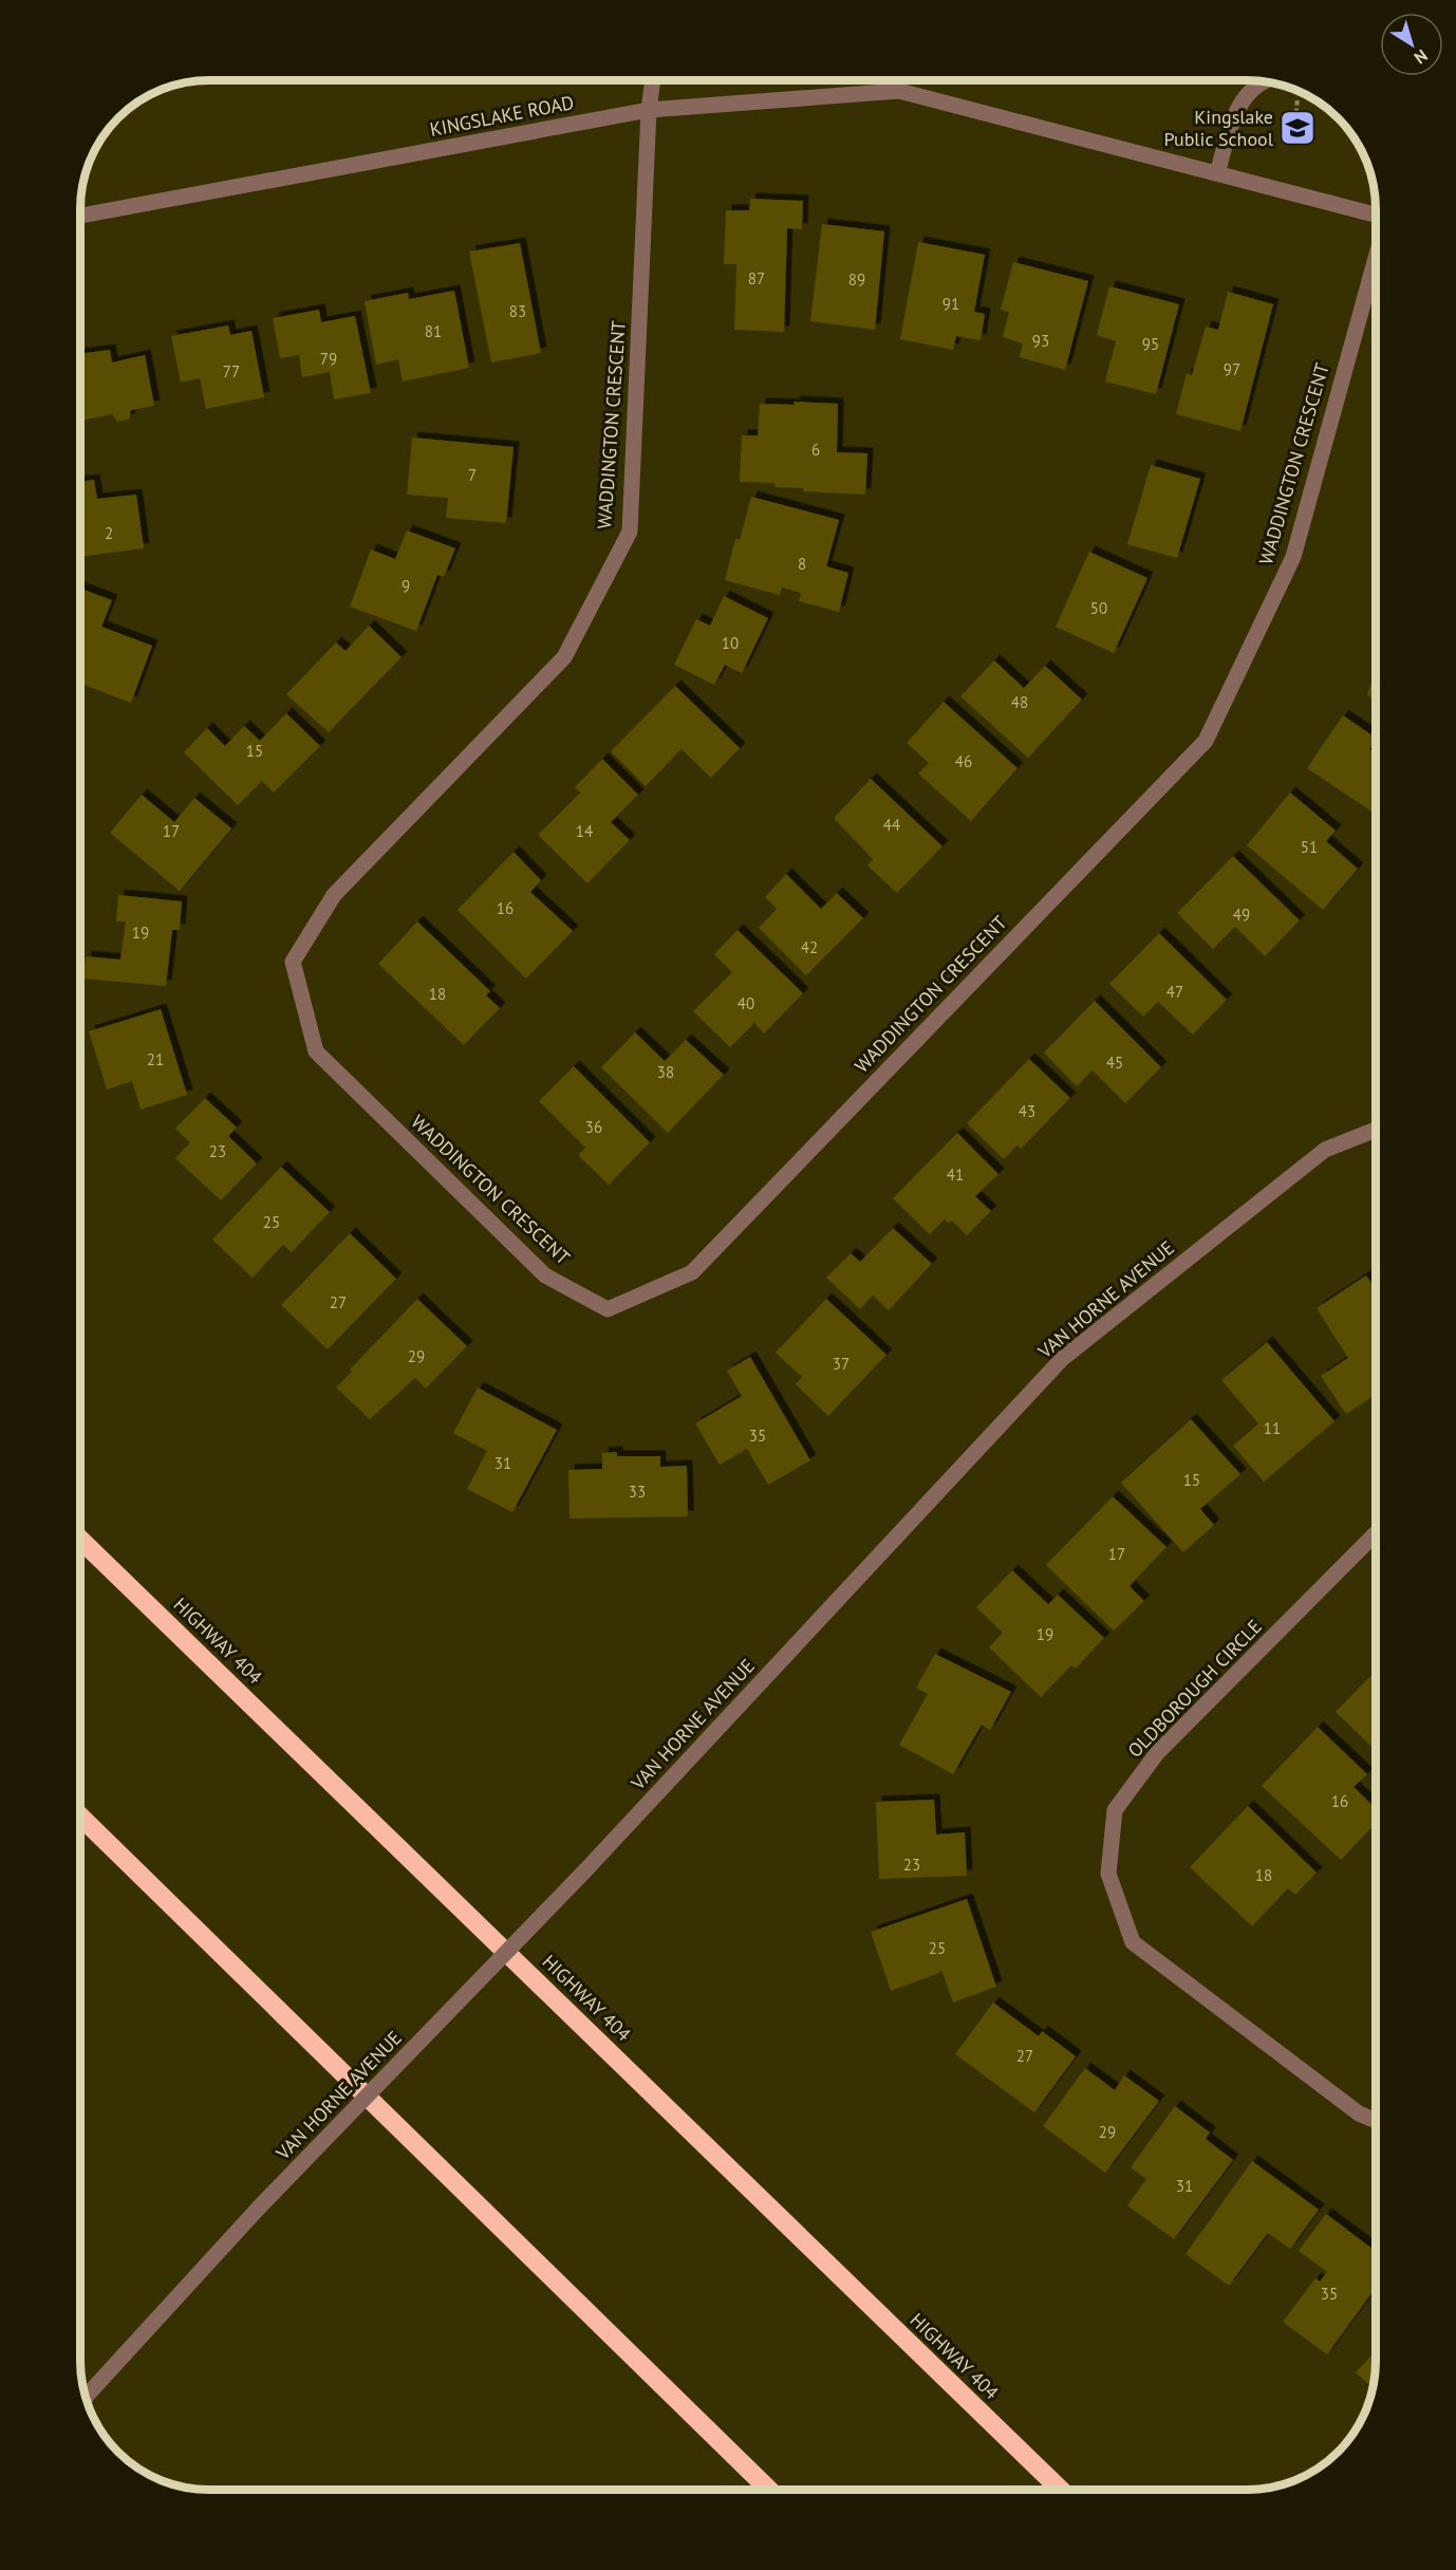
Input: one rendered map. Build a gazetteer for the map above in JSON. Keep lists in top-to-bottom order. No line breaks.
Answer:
{"streets":{"highway":["HIGHWAY 404"],"street":["KINGSLAKE ROAD","WADDINGTON CRESCENT","VAN HORNE AVENUE","OLDBOROUGH CIRCLE"]},"crossings":[["KINGSLAKE ROAD","WADDINGTON CRESCENT"]],"places":{"school or university":["Kingslake Public School"]},"house_numbers":["87","89","91","83","81","93","95","79","97","77","6","7","2","8","9","50","10","48","15","46","44","17","14","51","16","49","19","42","47","18","40","21","45","38","43","36","23","41","25","27","29","37","11","35","31","15","33","17","19","16","23","18","25","27","29","31","35"],"north":"bottom right"}
